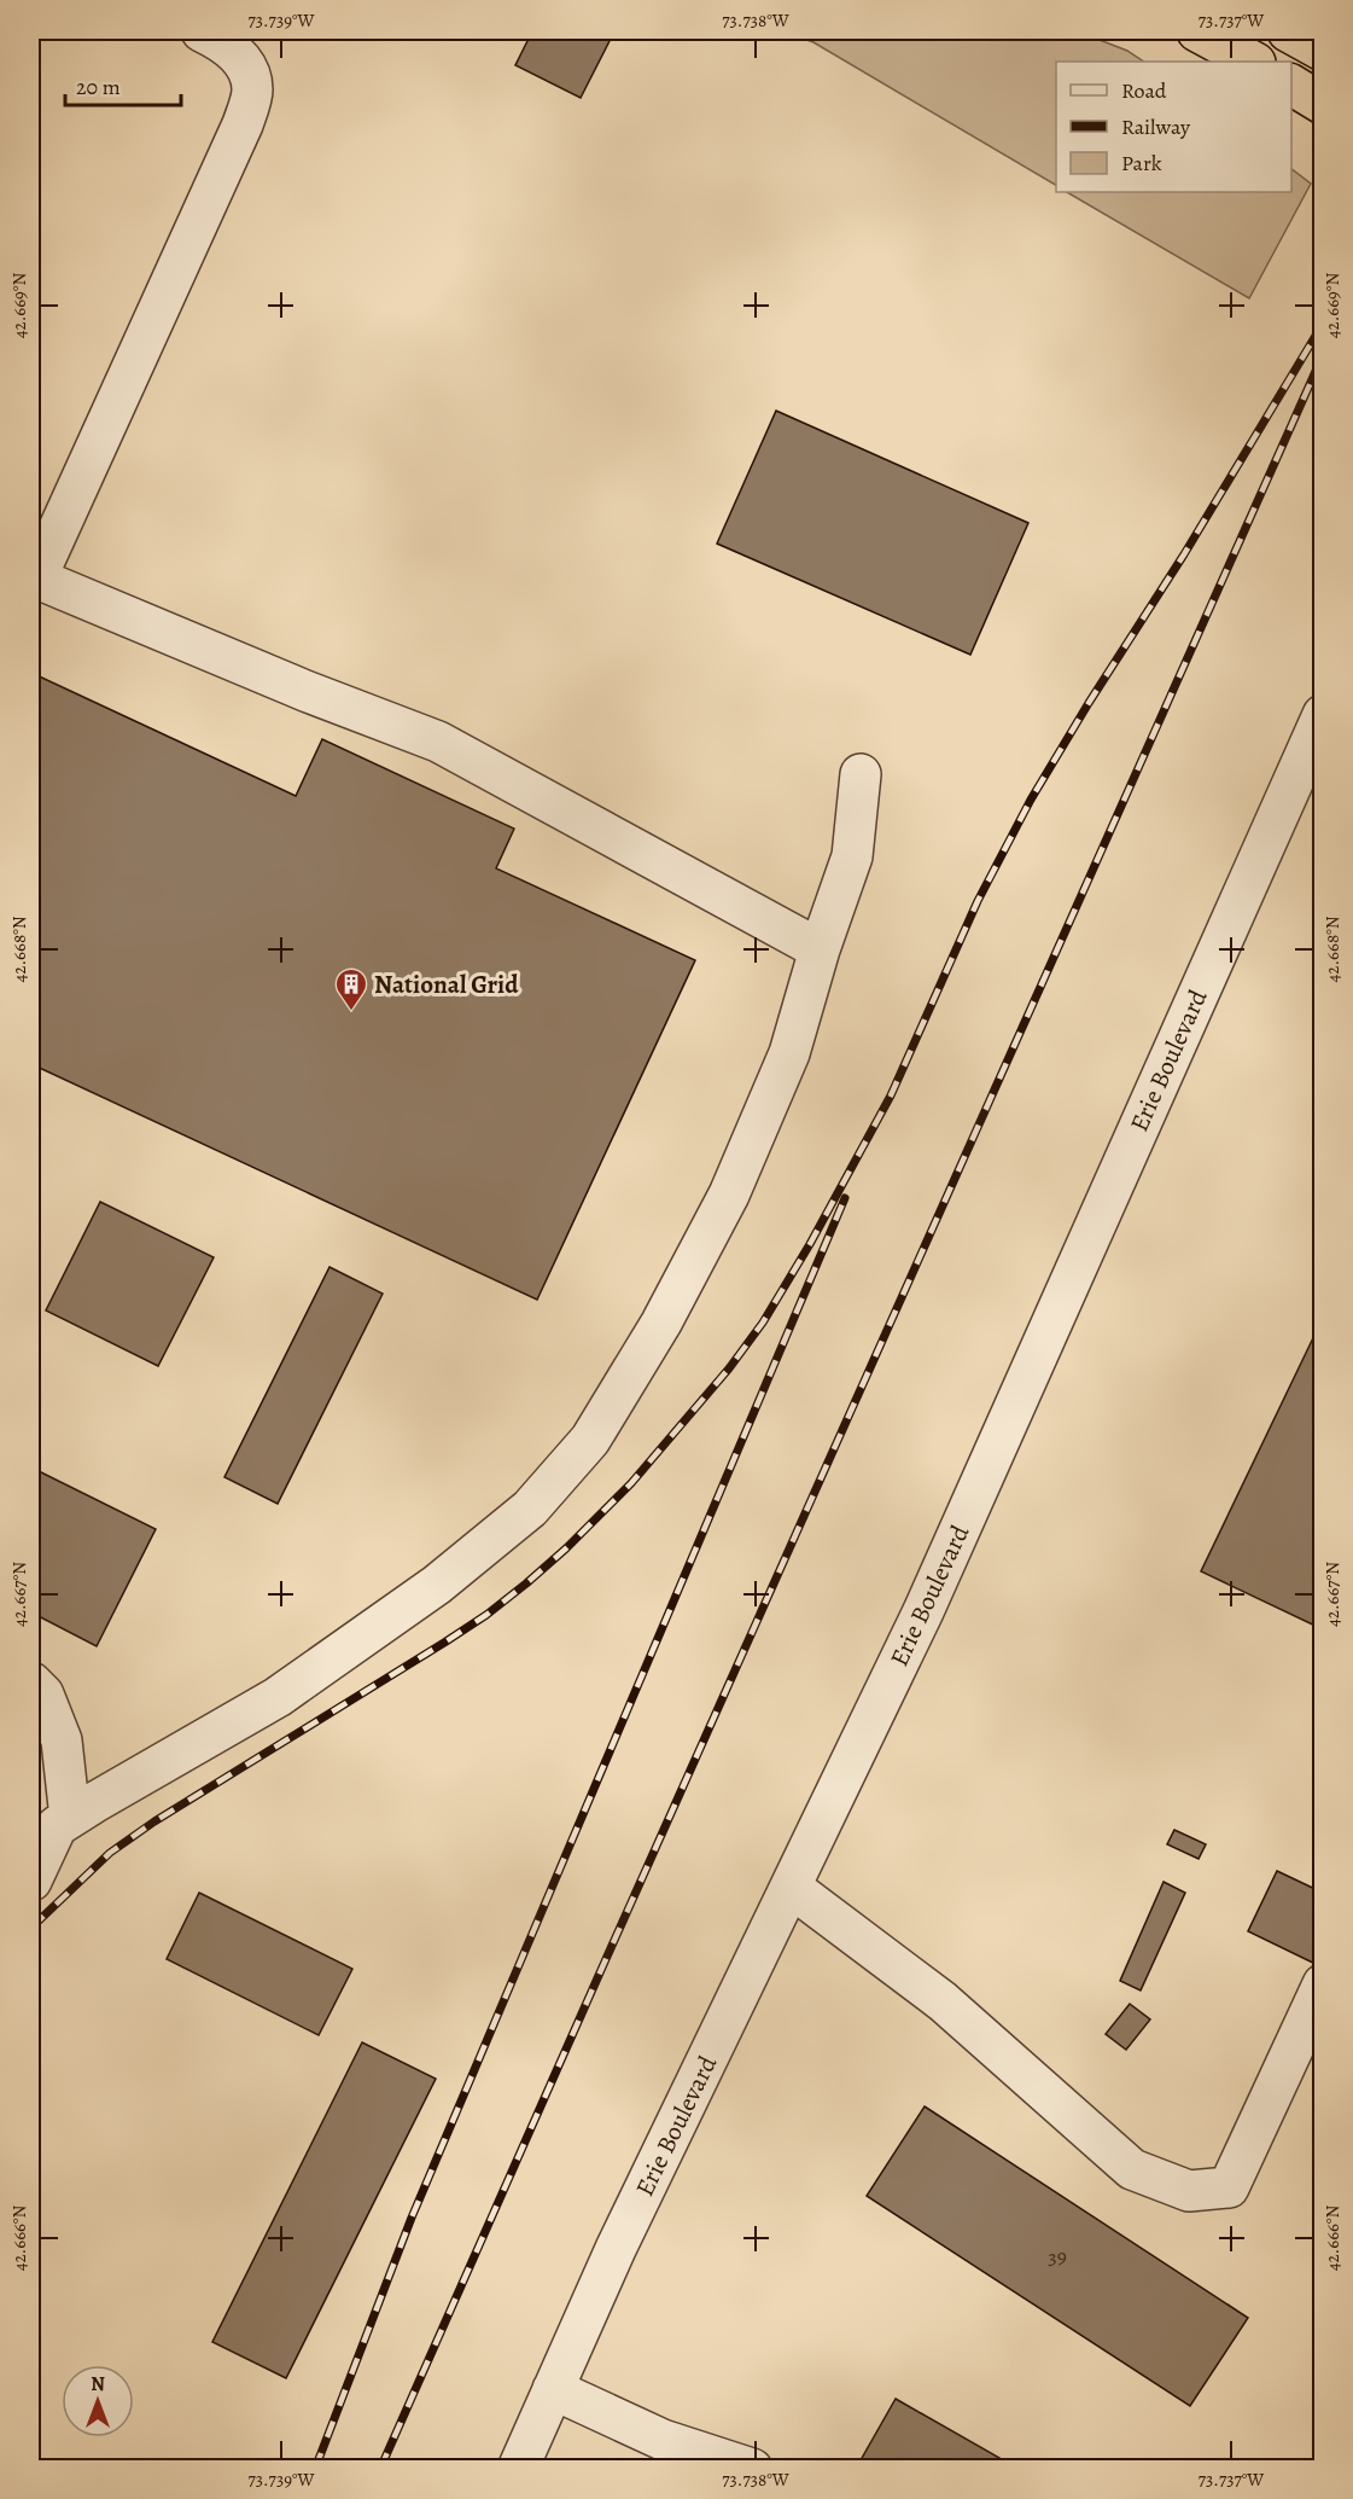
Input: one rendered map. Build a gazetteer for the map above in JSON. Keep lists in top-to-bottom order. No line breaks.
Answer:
{"streets":{"street":["Erie Boulevard"]},"places":{"building":["National Grid"]},"house_numbers":["39"],"legend":["Road","Railway","Park"],"scale_bar":"20 m","north":"top","coordinates":["73.739°W","73.738°W","73.737°W","42.669°N","42.668°N","42.667°N","42.666°N"]}
